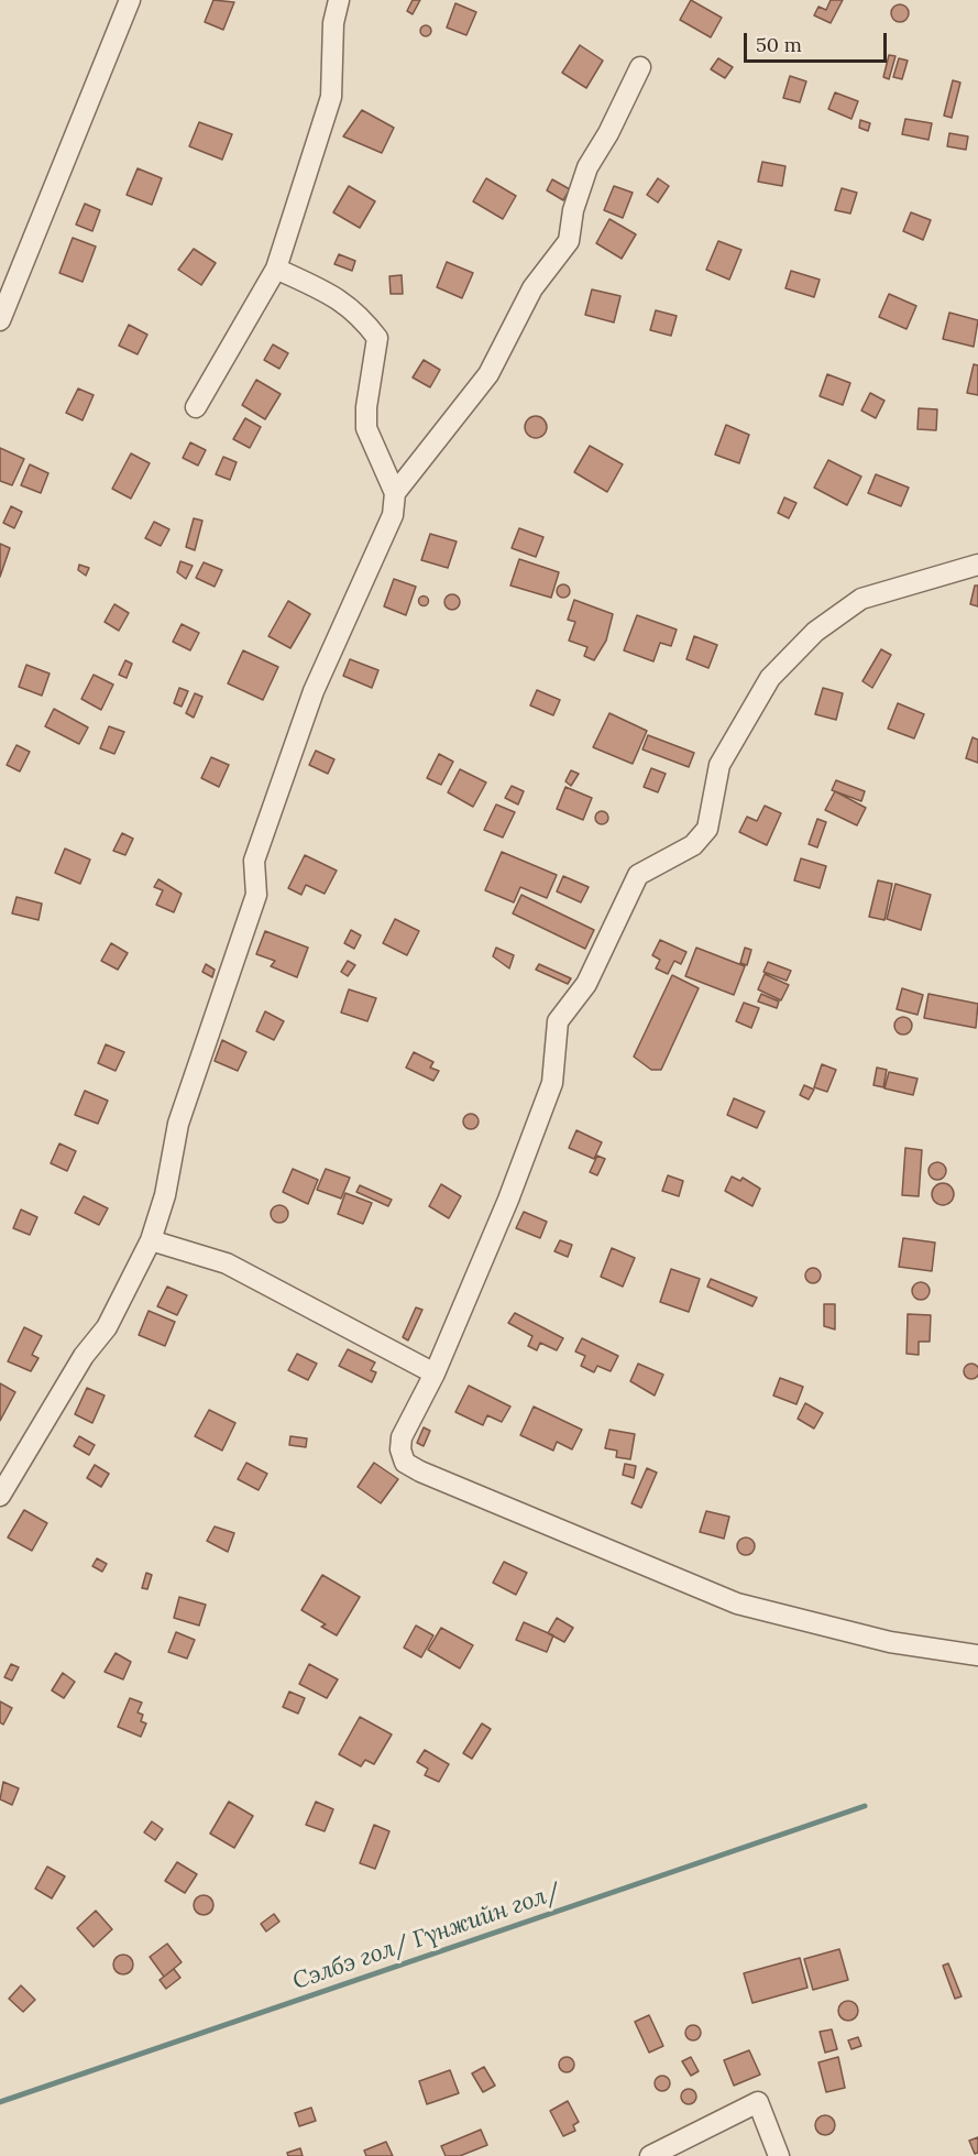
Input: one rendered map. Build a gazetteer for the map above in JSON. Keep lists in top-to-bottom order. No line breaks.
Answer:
{"water":["Сэлбэ гол/ Гүнжийн гол/"],"scale_bar":"50 m"}
